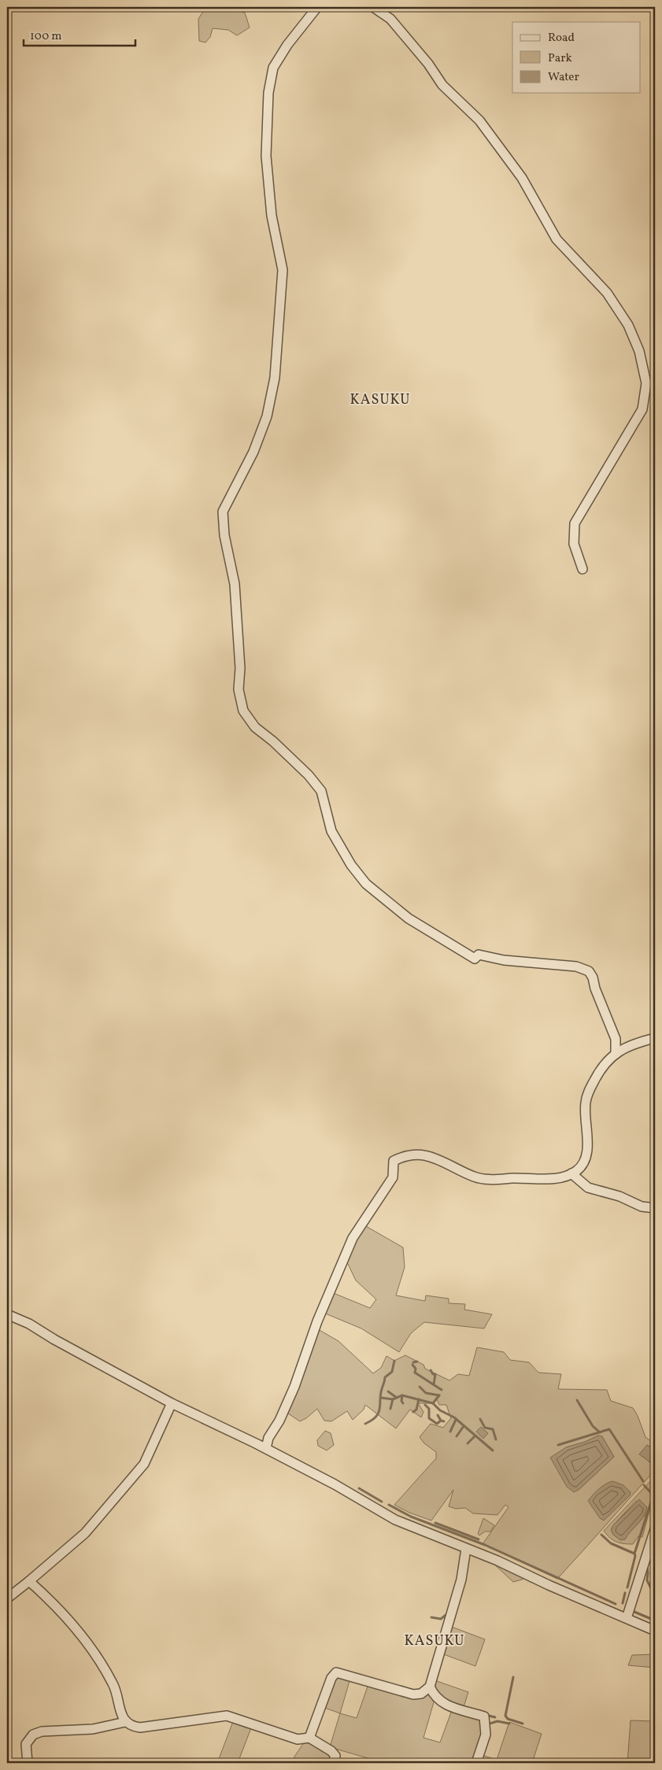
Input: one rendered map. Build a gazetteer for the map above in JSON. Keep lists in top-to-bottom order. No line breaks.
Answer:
{"districts":["KASUKU","KASUKU"],"legend":["Road","Park","Water"],"scale_bar":"100 m"}
